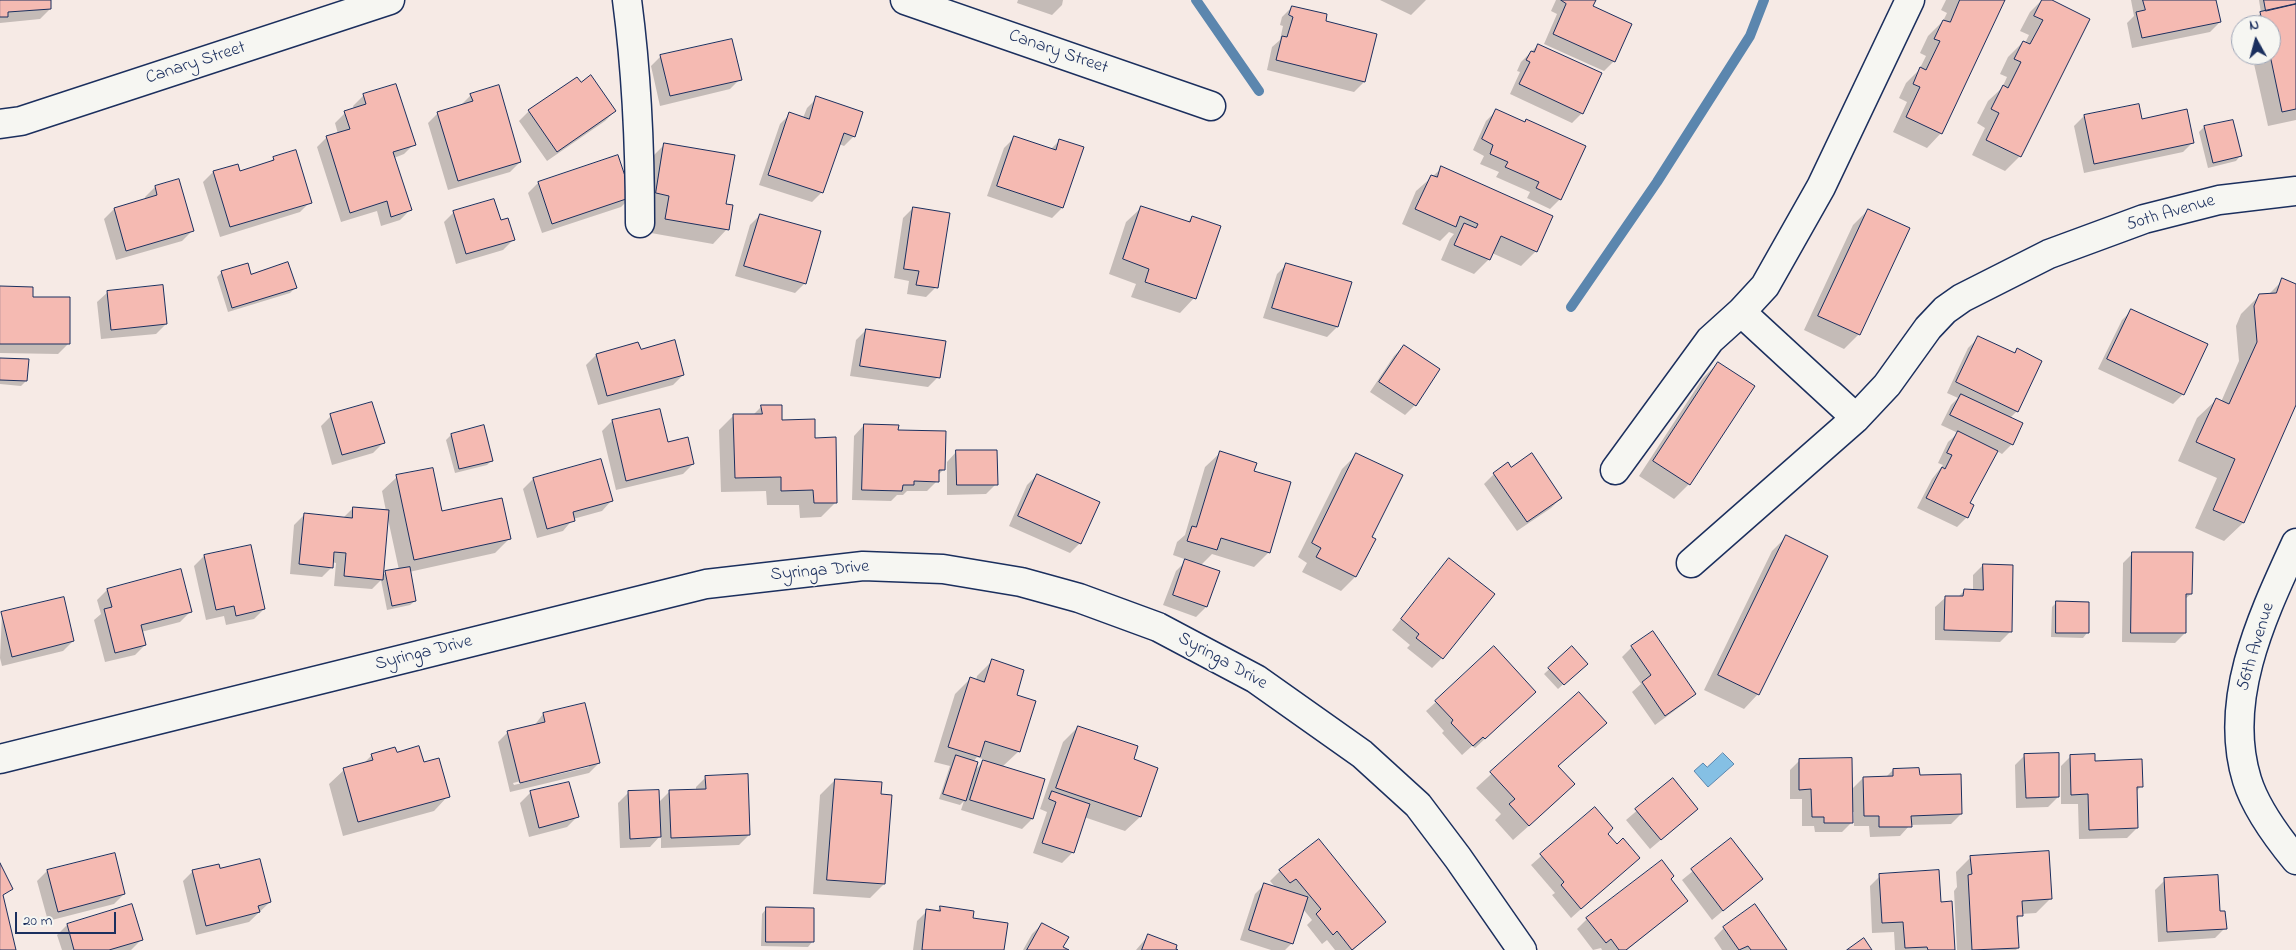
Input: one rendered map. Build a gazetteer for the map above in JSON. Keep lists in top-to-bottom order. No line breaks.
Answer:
{"streets":{"street":["Canary Street","50th Avenue","Syringa Drive","56th Avenue"]},"scale_bar":"20 m","north":"top"}
